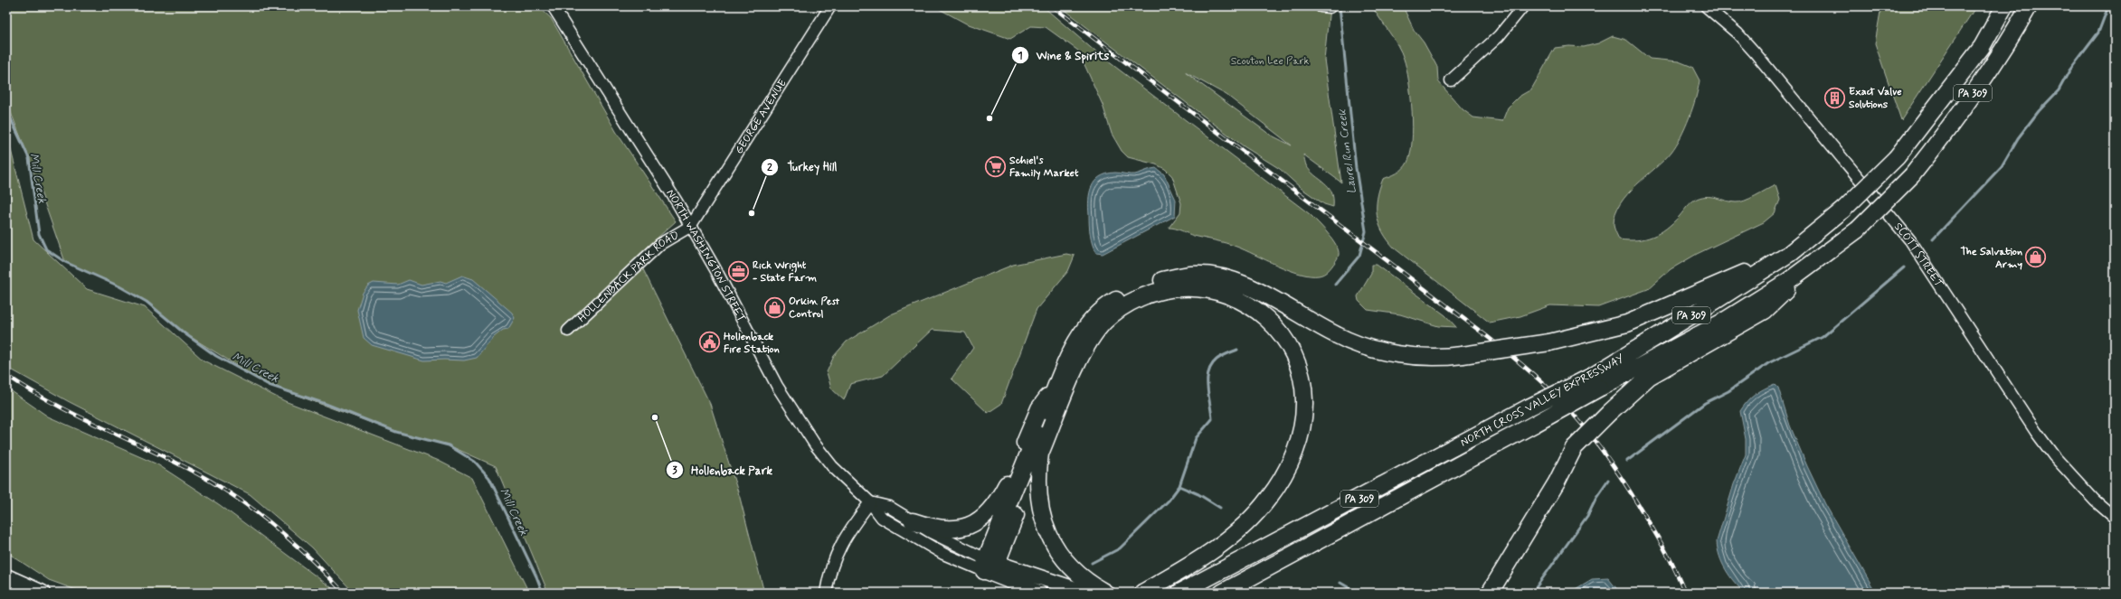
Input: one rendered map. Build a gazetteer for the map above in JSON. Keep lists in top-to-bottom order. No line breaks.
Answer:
{"streets":{"highway":["PA 309","NORTH CROSS VALLEY EXPRESSWAY"],"street":["GEORGE AVENUE","NORTH WASHINGTON STREET","SCOTT STREET","HOLLENBACK PARK ROAD"]},"crossings":[["GEORGE AVENUE","NORTH WASHINGTON STREET"],["GEORGE AVENUE","HOLLENBACK PARK ROAD"],["NORTH WASHINGTON STREET","HOLLENBACK PARK ROAD"]],"water":["Laurel Run Creek","Mill Creek"],"parks":["Scouton Lee Park"],"places":{"building":["Exact Valve Solutions"],"other":["Wine & Spirits","Turkey Hill","Hollenback Park"],"supermarket":["Schiel's Family Market"],"shop":["The Salvation Army","Orkin Pest Control"],"office":["Rick Wright - State Farm"],"public building":["Hollenback Fire Station"]}}
